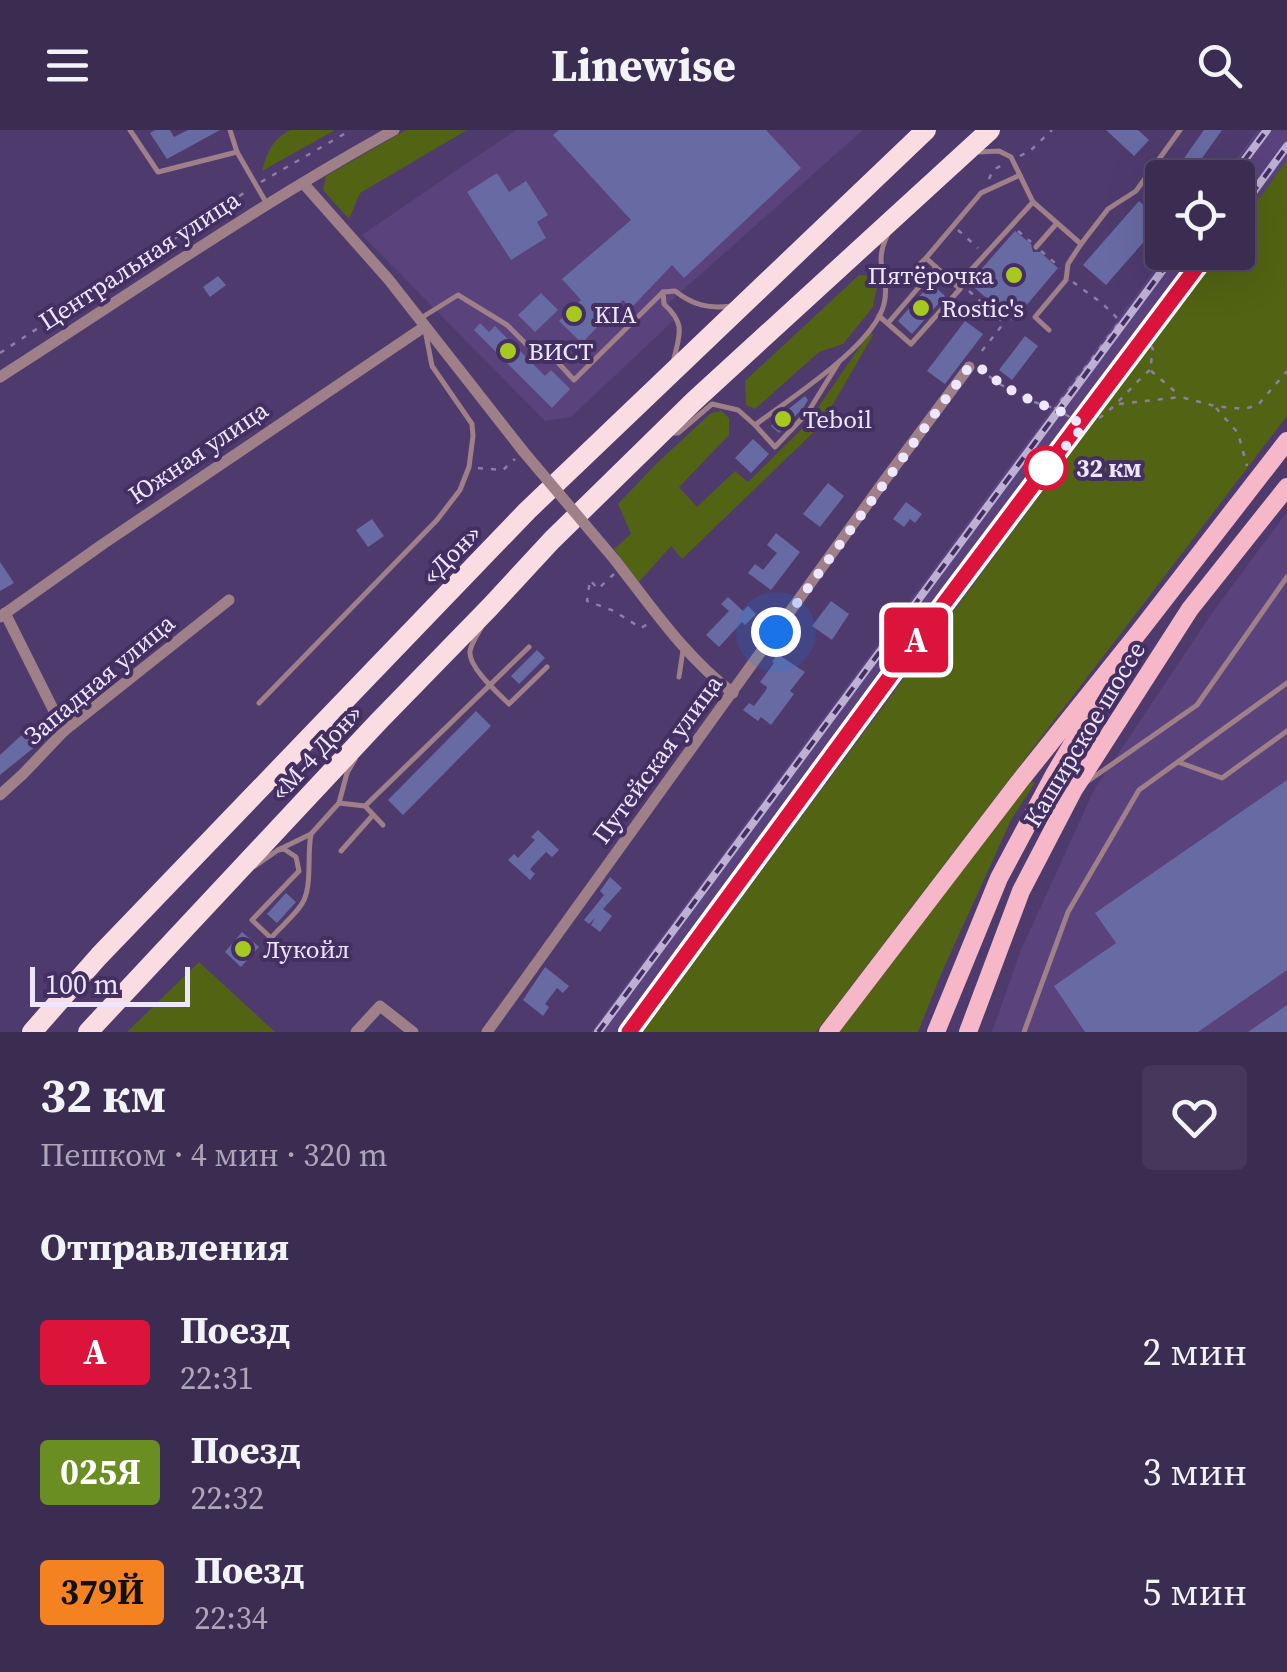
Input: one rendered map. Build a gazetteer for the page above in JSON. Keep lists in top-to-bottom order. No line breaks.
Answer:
{"streets":{"highway":["«Дон»","«М-4 Дон»"],"main road":["Каширское шоссе"],"street":["Центральная улица","Южная улица","Западная улица","Путейская улица"]},"places":["Пятёрочка","Rostic's","KIA","ВИСТ","Teboil","32 км","Лукойл"],"scale_bar":"100 m","page":{"header":"Linewise","on_map":"A","scale":"100 m","heading":[["32 км","Пешком · 4 мин · 320 m"],"Отправления"],"list":[{"mark":"A","name":"Поезд","note":"22:31","value":"2 мин"},{"mark":"025Я","name":"Поезд","note":"22:32","value":"3 мин"},{"mark":"379Й","name":"Поезд","note":"22:34","value":"5 мин"}]}}
